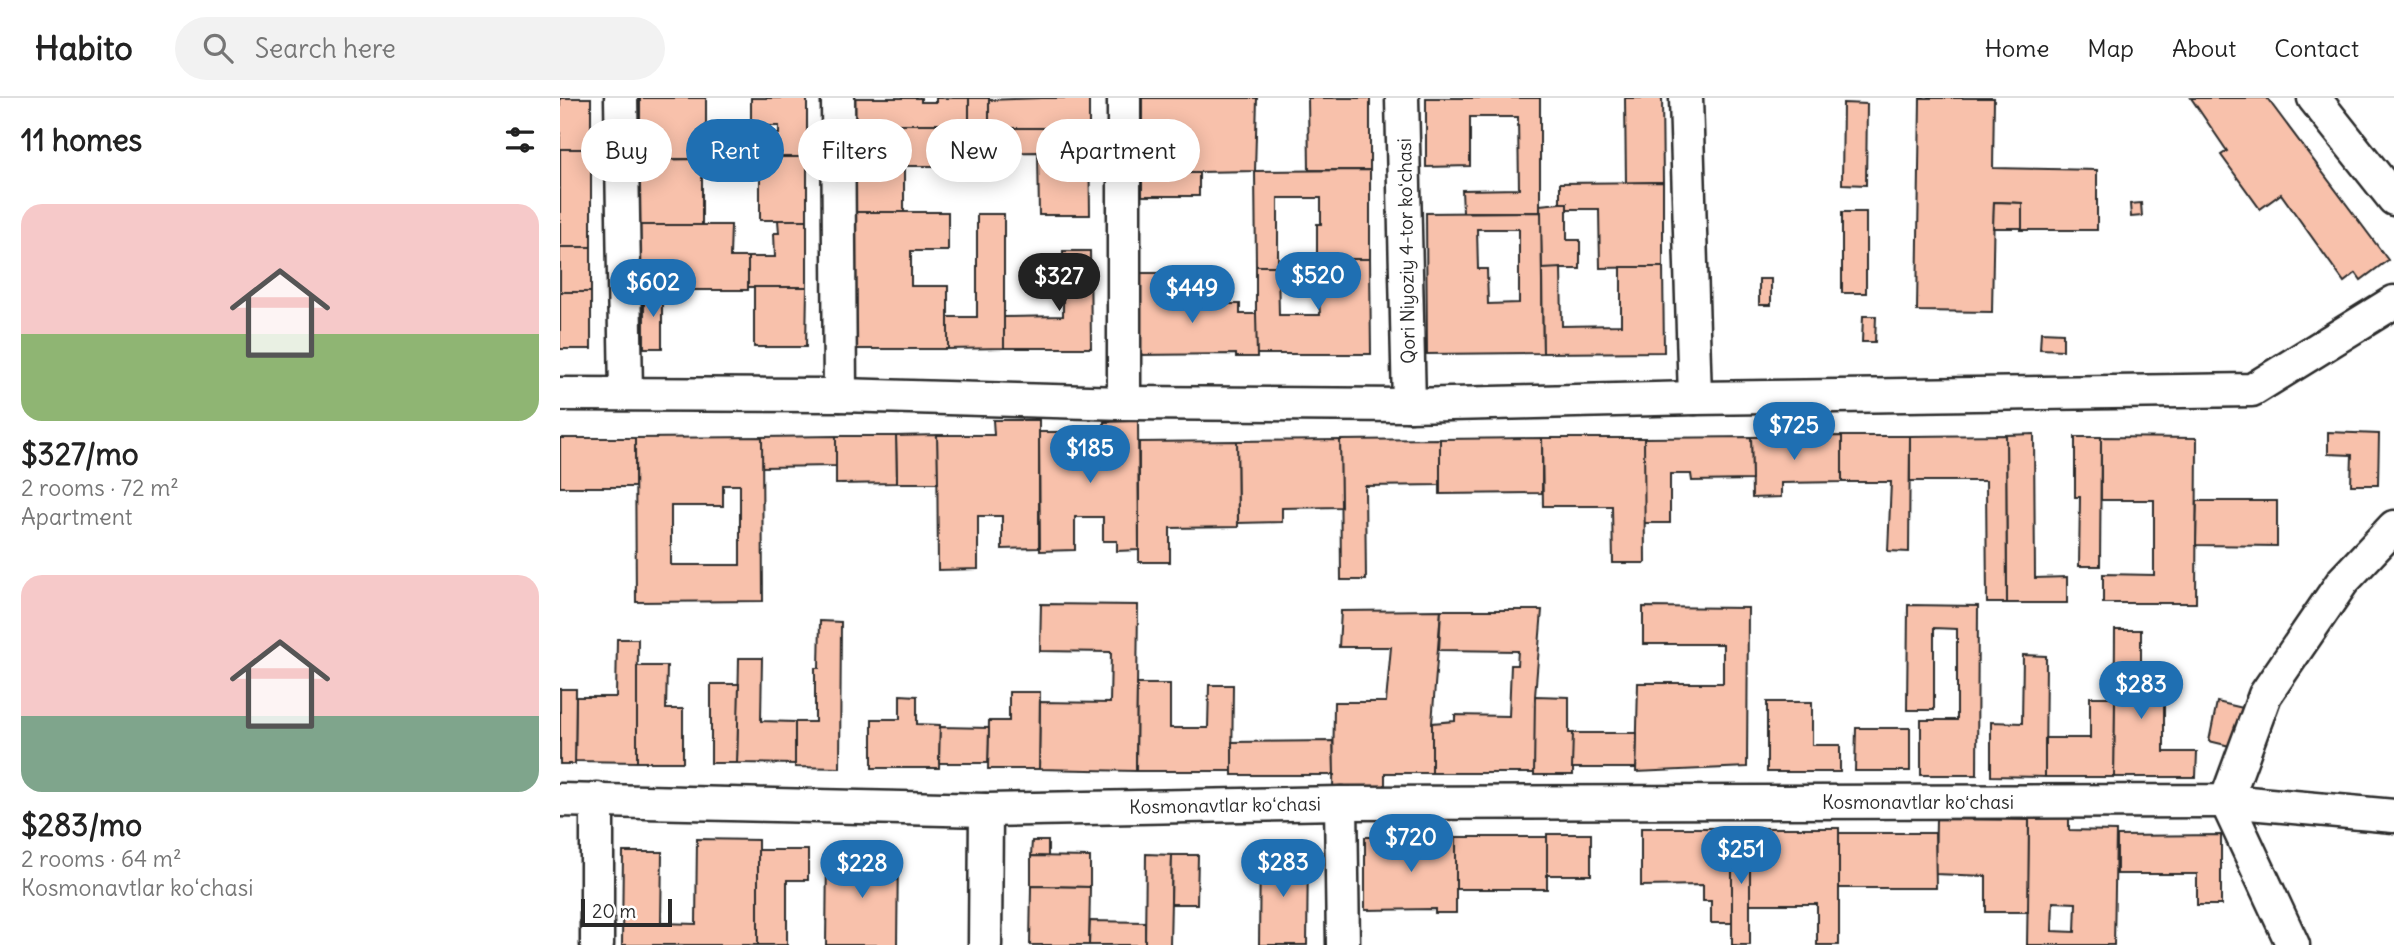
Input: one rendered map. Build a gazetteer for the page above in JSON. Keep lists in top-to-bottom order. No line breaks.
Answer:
{"streets":{"street":["Qori Niyoziy 4-tor koʻchasi","Kosmonavtlar koʻchasi"]},"scale_bar":"20 m","page":{"header":"Habito","search":"Search here","nav":["Home","Map","About","Contact"],"heading":"11 homes","chip":["Buy","Rent","Filters","New","Apartment"],"list":[{"name":"$327/mo","note":"2 rooms · 72 m² · Apartment"},{"name":"$283/mo","note":"2 rooms · 64 m² · Kosmonavtlar koʻchasi"}],"price":["$520","$327","$602","$449","$725","$185","$283","$720","$251","$283","$228"],"scale":"20 m"}}
